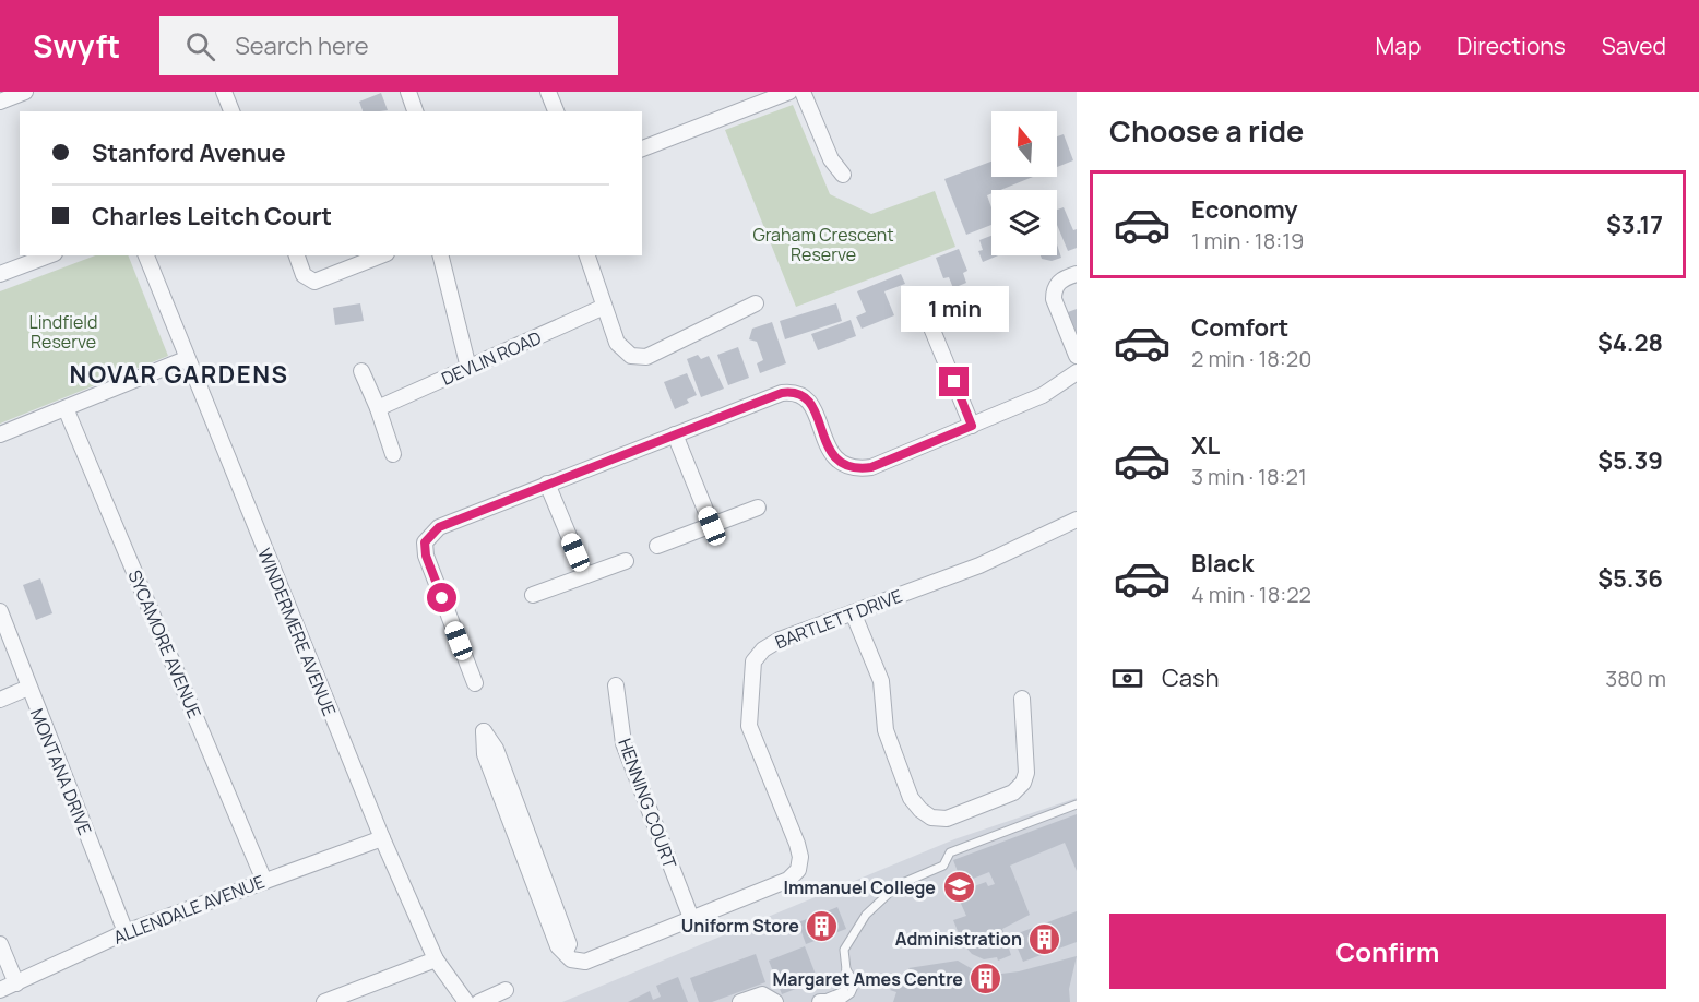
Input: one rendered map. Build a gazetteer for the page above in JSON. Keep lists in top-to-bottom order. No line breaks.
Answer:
{"streets":{"street":["DEVLIN ROAD","BARTLETT DRIVE","WINDERMERE AVENUE","SYCAMORE AVENUE","MONTANA DRIVE","HENNING COURT","ALLENDALE AVENUE"]},"crossings":[["BARTLETT DRIVE","HENNING COURT"],["WINDERMERE AVENUE","ALLENDALE AVENUE"],["SYCAMORE AVENUE","ALLENDALE AVENUE"],["MONTANA DRIVE","ALLENDALE AVENUE"]],"districts":["NOVAR GARDENS"],"parks":["Graham Crescent Reserve","Lindfield Reserve"],"places":{"school or university":["Immanuel College"],"building":["Uniform Store","Administration","Margaret Ames Centre"]},"north":"top","page":{"header":"Swyft","search":"Search here","nav":["Map","Directions","Saved"],"heading":"Choose a ride","banner":["Stanford Avenue","Charles Leitch Court"],"list":[{"name":"Economy","note":"1 min · 18:19","value":"$3.17"},{"name":"Comfort","note":"2 min · 18:20","value":"$4.28"},{"name":"XL","note":"3 min · 18:21","value":"$5.39"},{"name":"Black","note":"4 min · 18:22","value":"$5.36"}],"bubble":"1 min","pay":["Cash","380 m"],"buttons":"Confirm"}}
